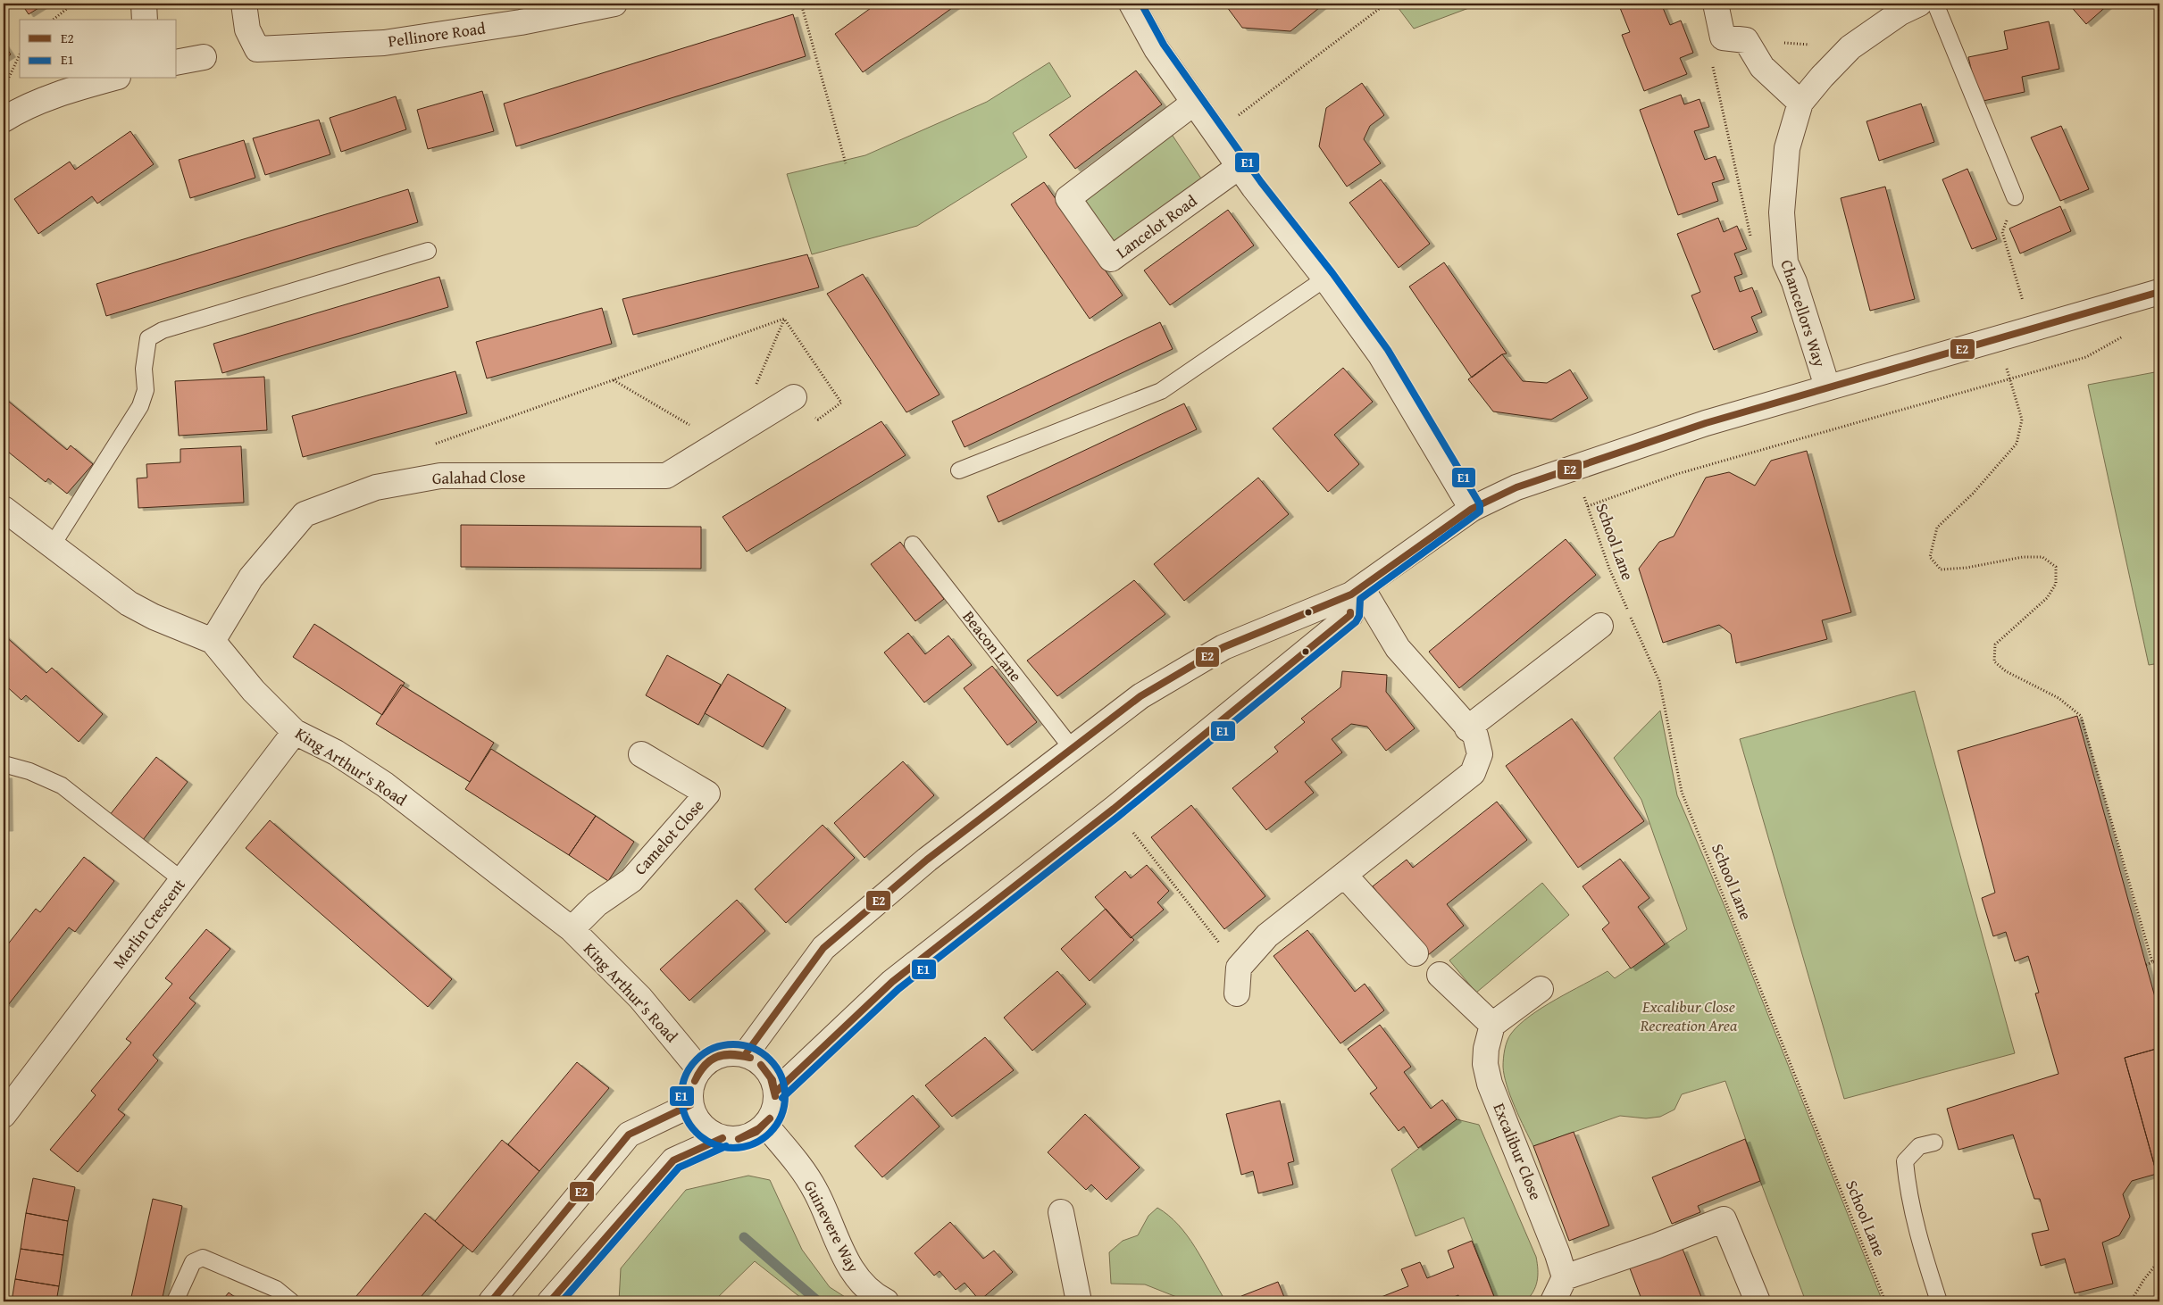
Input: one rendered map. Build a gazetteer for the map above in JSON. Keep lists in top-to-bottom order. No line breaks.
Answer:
{"streets":{"street":["Pellinore Road","Lancelot Road","Chancellors Way","Galahad Close","King Arthur's Road","Camelot Close","Merlin Crescent","Excalibur Close","Guinevere Way"],"lane":["Beacon Lane"],"path":["School Lane"]},"crossings":[["Galahad Close","King Arthur's Road"],["King Arthur's Road","Camelot Close"],["King Arthur's Road","Merlin Crescent"],["King Arthur's Road","Guinevere Way"]],"parks":["Excalibur Close Recreation Area"],"lines":["transit line E1","transit line E2"],"legend":["E2","E1"]}
